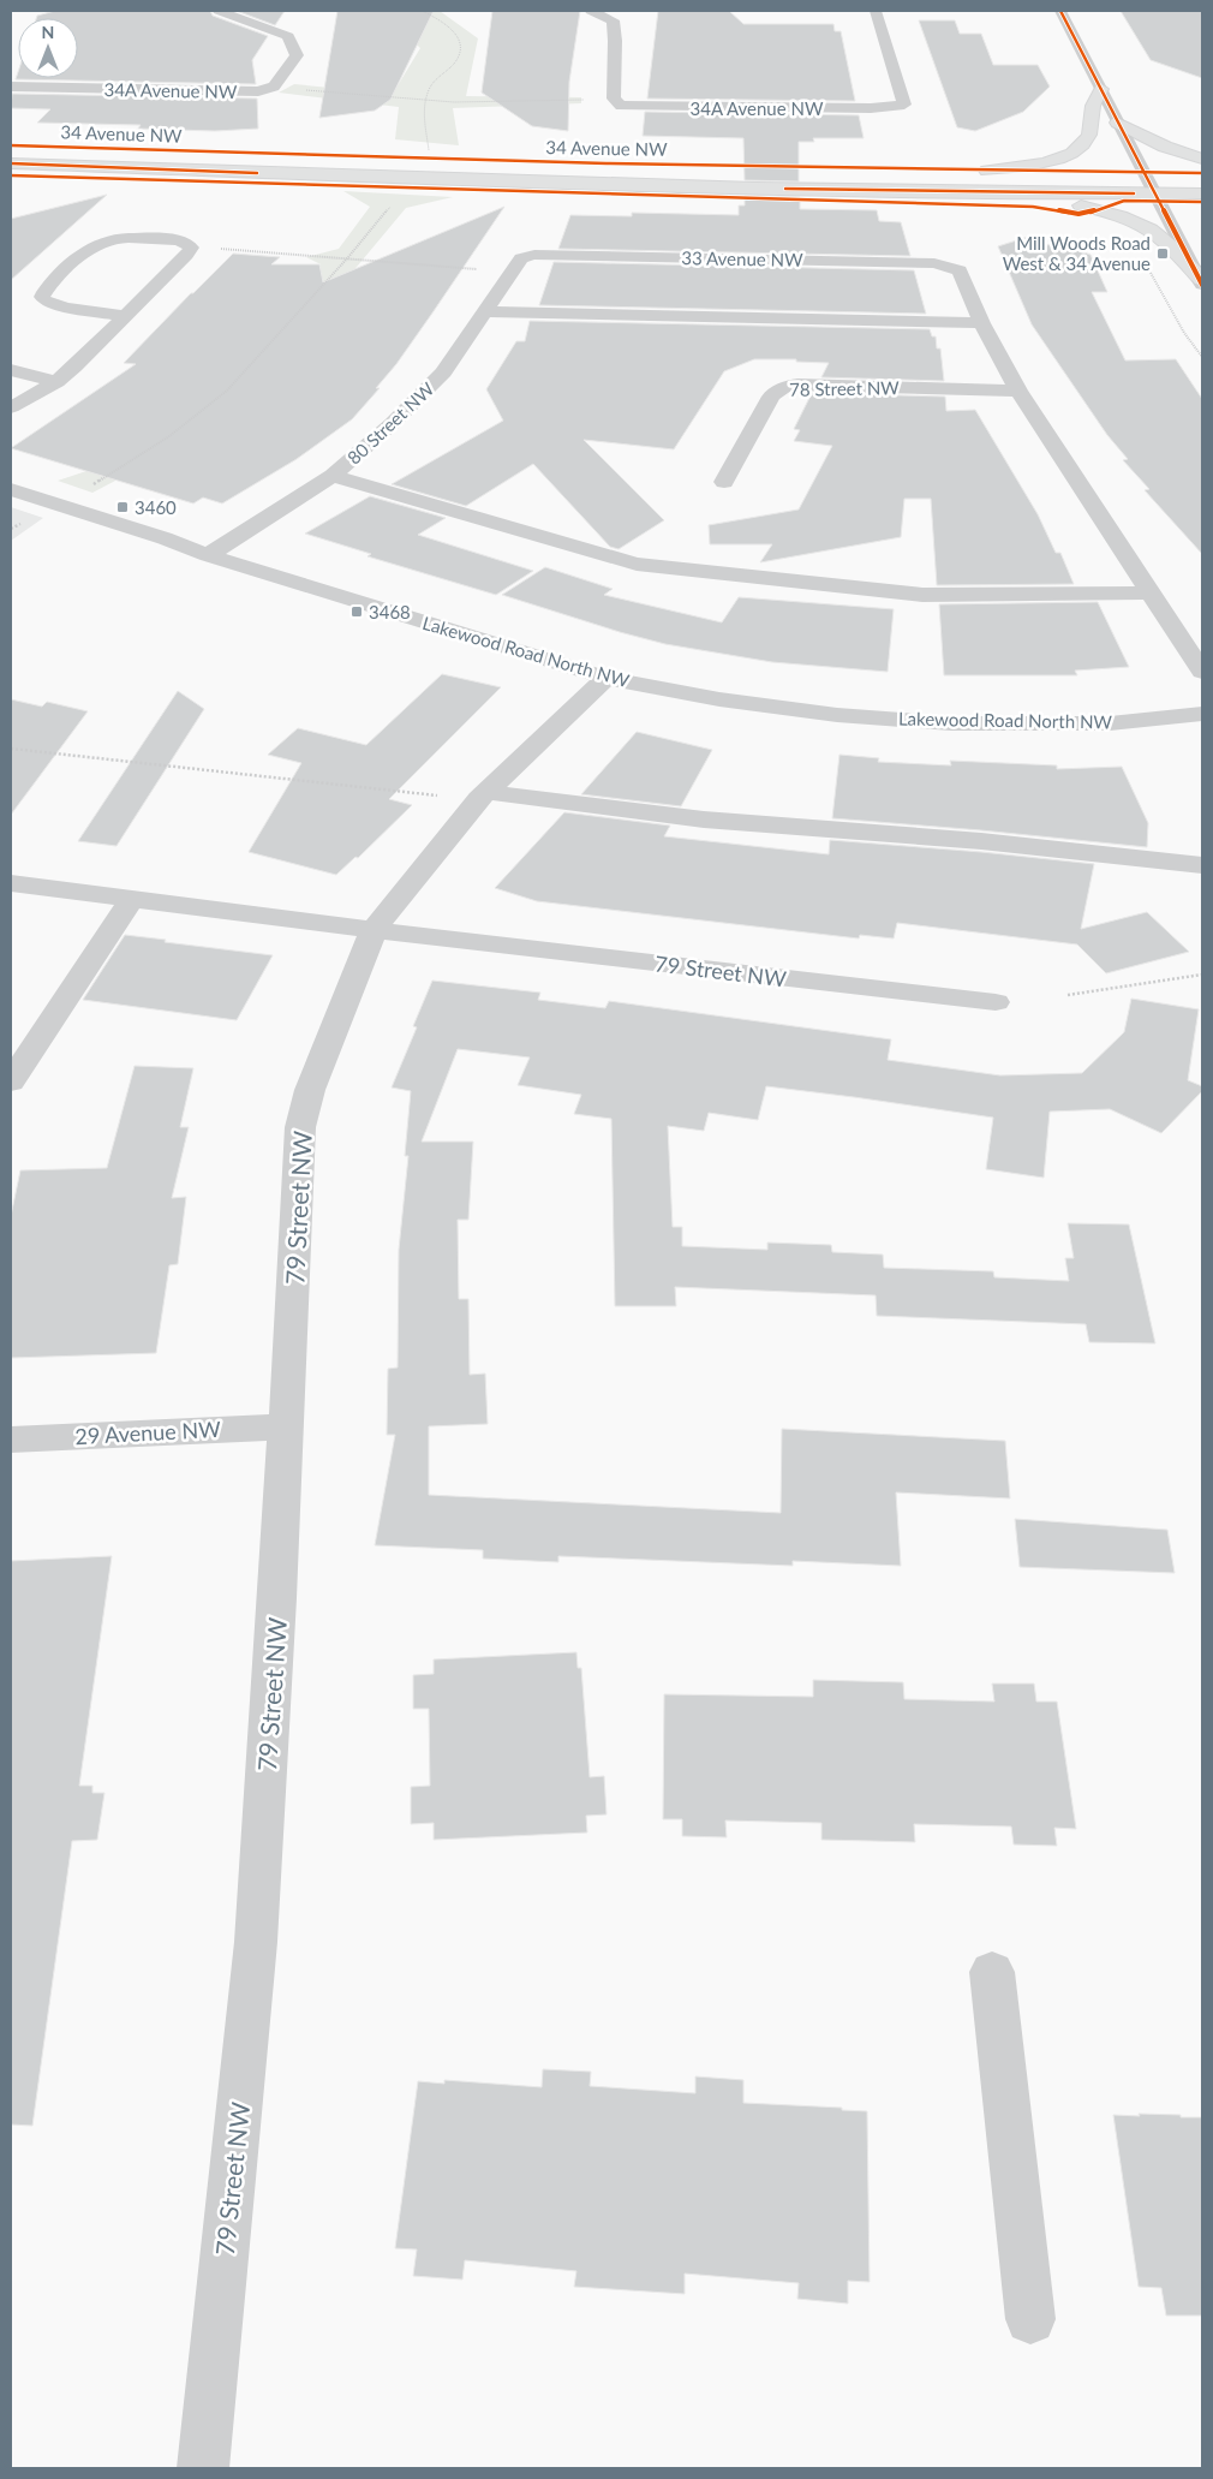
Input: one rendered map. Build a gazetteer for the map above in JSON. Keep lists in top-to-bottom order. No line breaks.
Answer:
{"streets":{"main road":["34 Avenue NW"],"street":["34A Avenue NW","33 Avenue NW","78 Street NW","80 Street NW","Lakewood Road North NW","79 Street NW","29 Avenue NW"]},"crossings":[["33 Avenue NW","80 Street NW"],["80 Street NW","Lakewood Road North NW"],["Lakewood Road North NW","79 Street NW"],["79 Street NW","29 Avenue NW"]],"places":{"transit":["Mill Woods Road West & 34 Avenue","3460","3468"]},"north":"top"}
